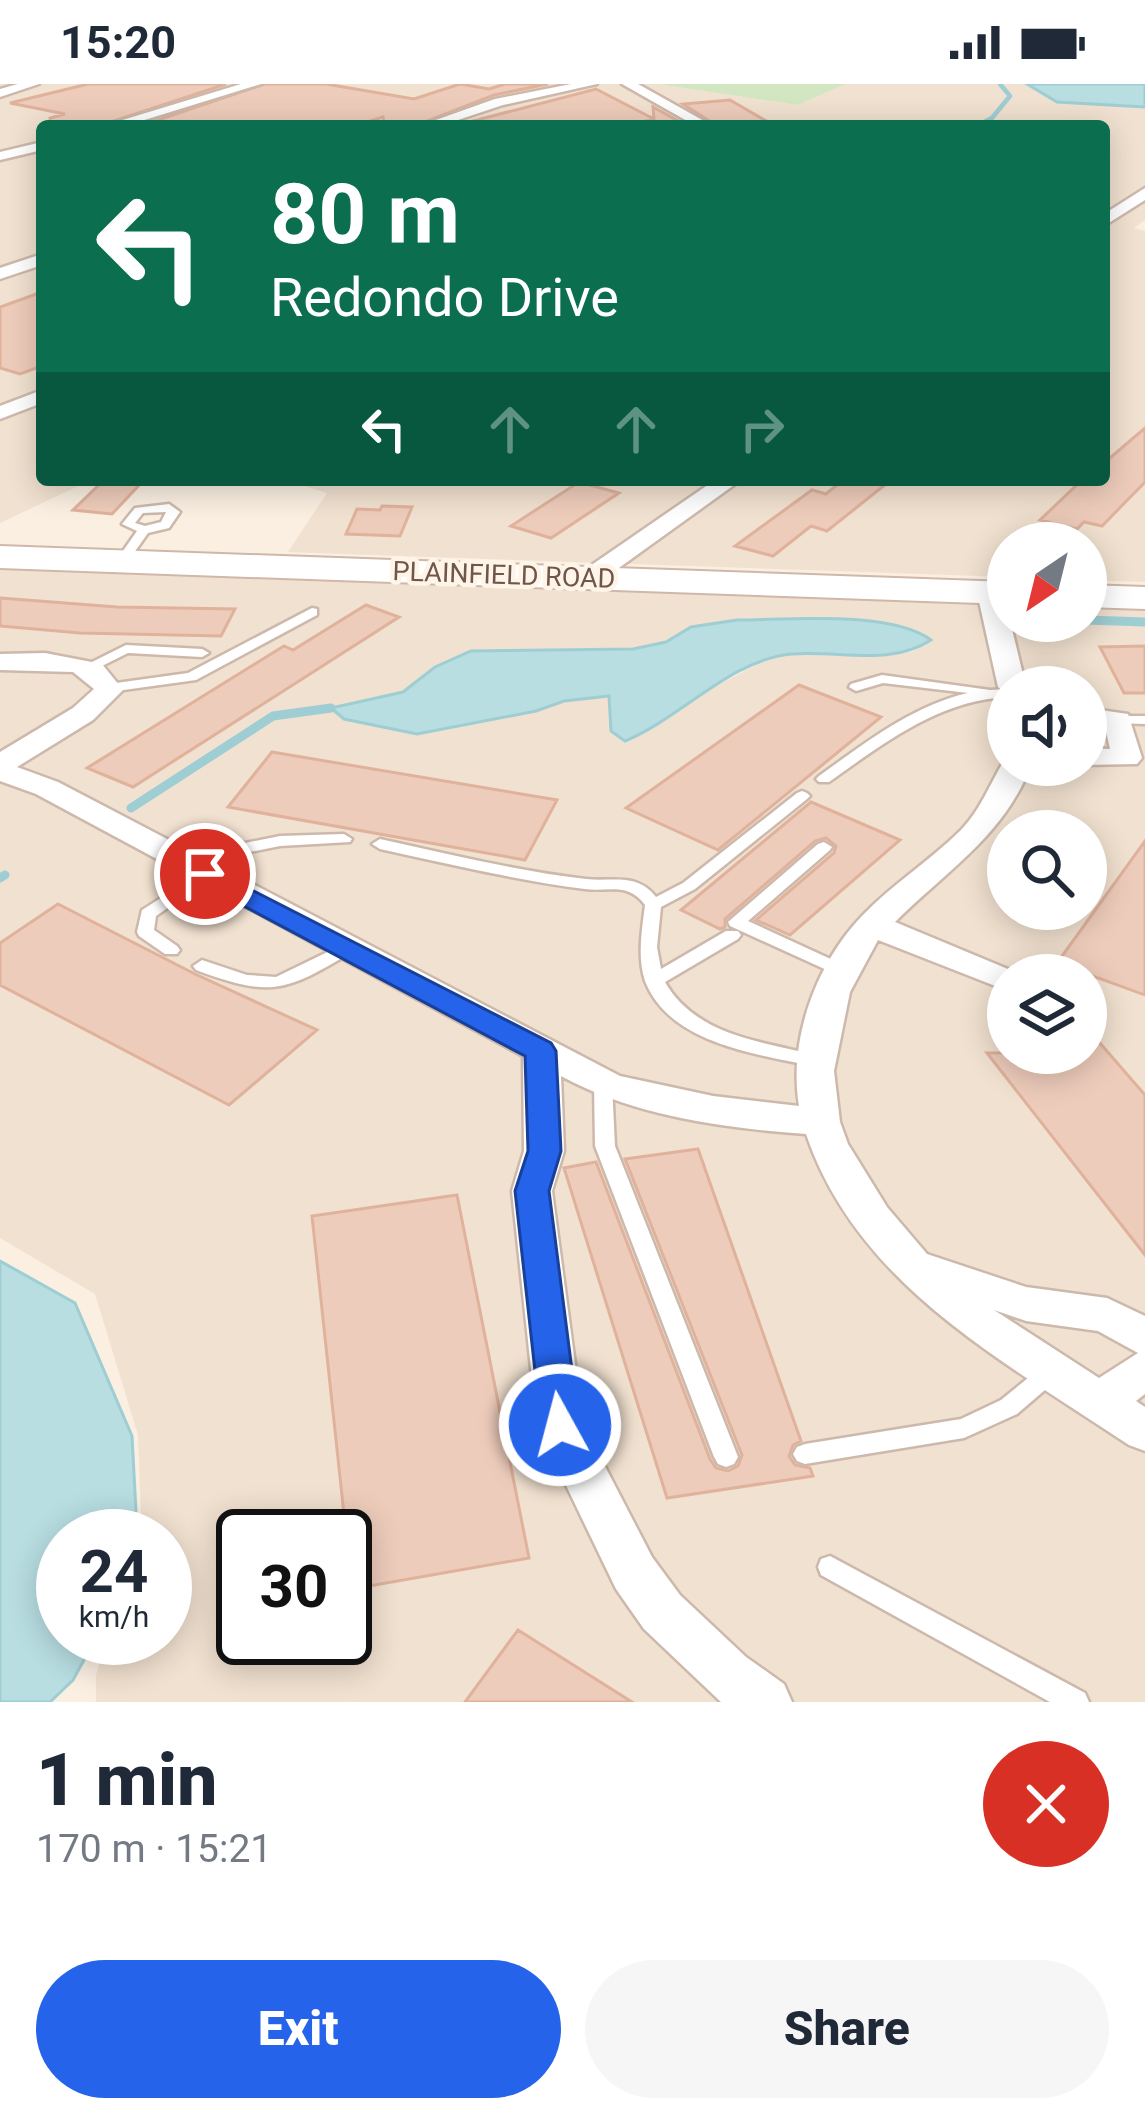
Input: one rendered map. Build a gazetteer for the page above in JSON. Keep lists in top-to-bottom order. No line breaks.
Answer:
{"streets":{"main road":["PLAINFIELD ROAD"]},"north":"bottom left","page":{"status":"15:20","turn":["80 m","Redondo Drive"],"speed":"24 km/h","limit":"30","heading":["1 min","170 m · 15:21"],"buttons":["Exit","Share"]}}
